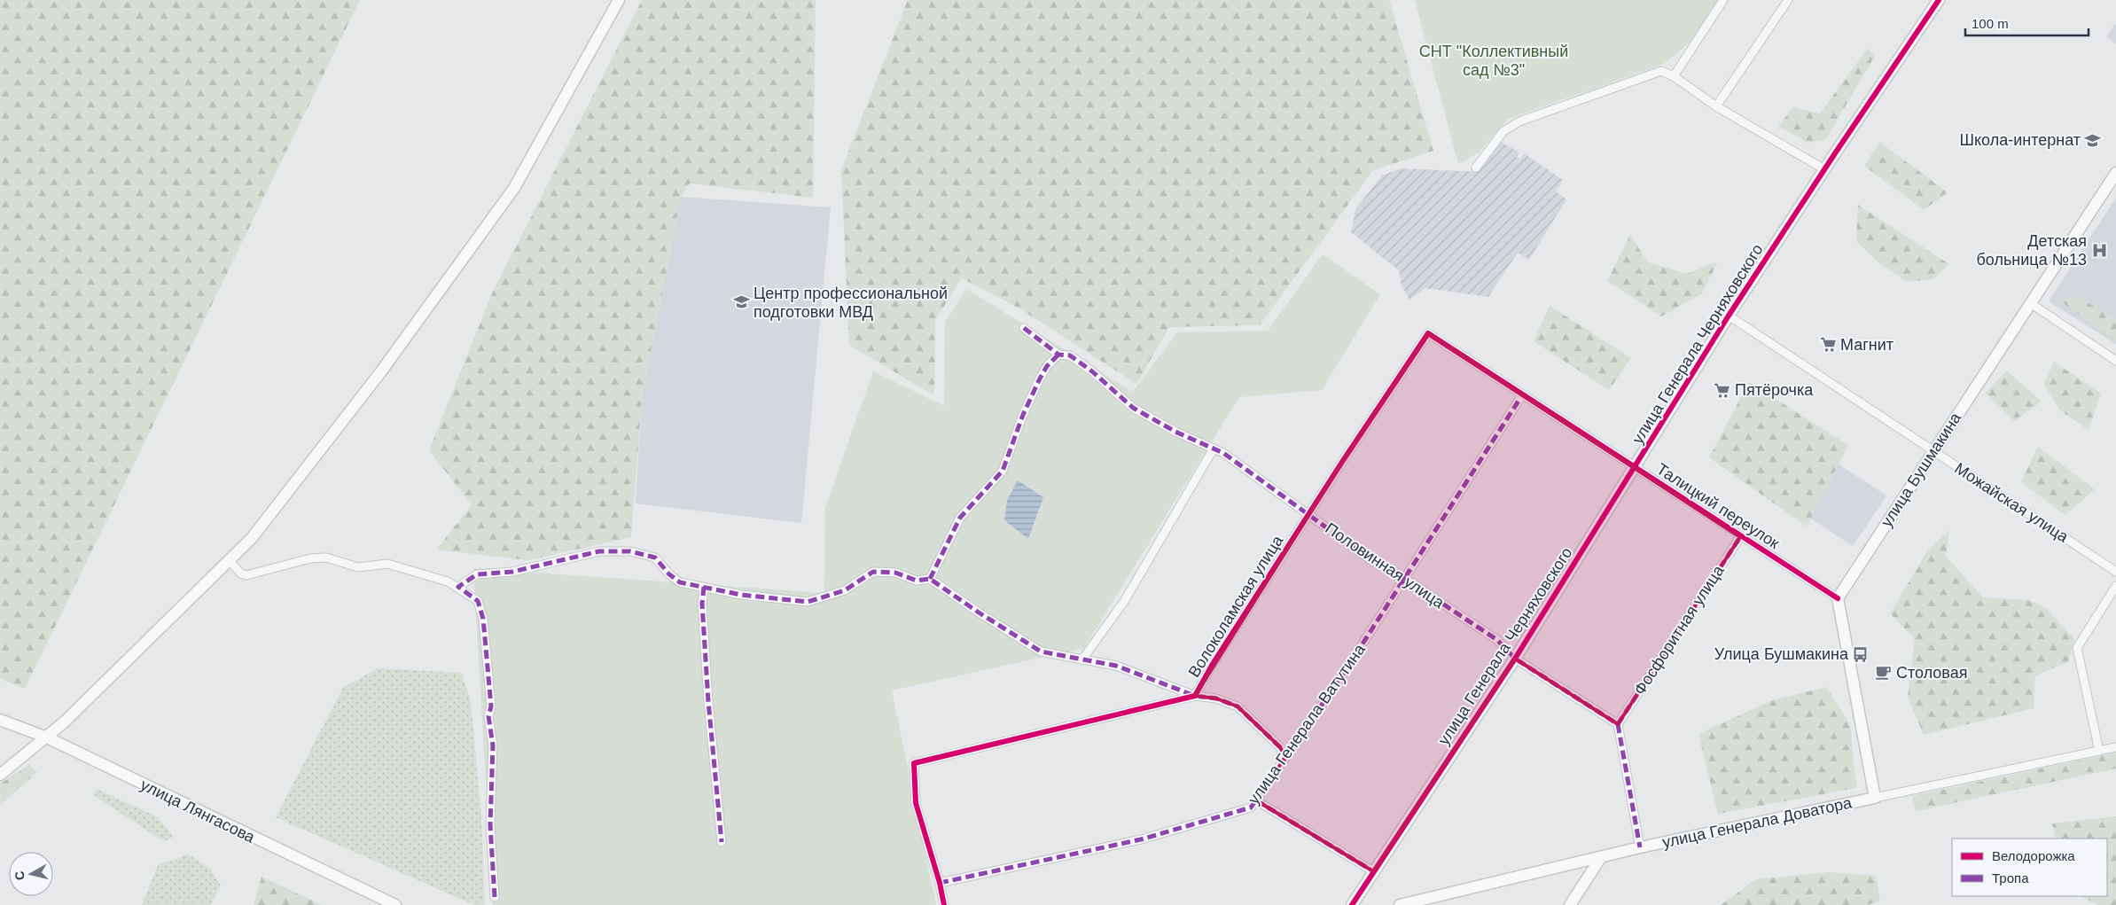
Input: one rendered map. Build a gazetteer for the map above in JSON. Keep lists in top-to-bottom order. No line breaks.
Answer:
{"streets":{"street":["улица Генерала Черняховского","улица Бушмакина","Можайская улица","Талицкий переулок","Половинная улица","Волоколамская улица","Фосфоритная улица","улица Генерала Ватутина","улица Лянгасова","улица Генерала Доватора"]},"crossings":[["улица Генерала Черняховского","Можайская улица"],["улица Генерала Черняховского","Талицкий переулок"],["улица Генерала Черняховского","Половинная улица"],["улица Бушмакина","Можайская улица"],["улица Бушмакина","Талицкий переулок"],["Талицкий переулок","Волоколамская улица"],["Талицкий переулок","Фосфоритная улица"],["Талицкий переулок","улица Генерала Ватутина"],["Половинная улица","Волоколамская улица"],["Половинная улица","Фосфоритная улица"],["Половинная улица","улица Генерала Ватутина"],["Волоколамская улица","улица Генерала Ватутина"]],"parks":["СНТ \"Коллективный сад №3\""],"places":{"school or university":["Школа-интернат","Центр профессиональной подготовки МВД"],"hospital":["Детская больница №13"],"supermarket":["Магнит","Пятёрочка"],"bus stop":["Улица Бушмакина"],"cafe":["Столовая"]},"legend":["Велодорожка","Тропа"],"scale_bar":"100 m","north":"left"}
